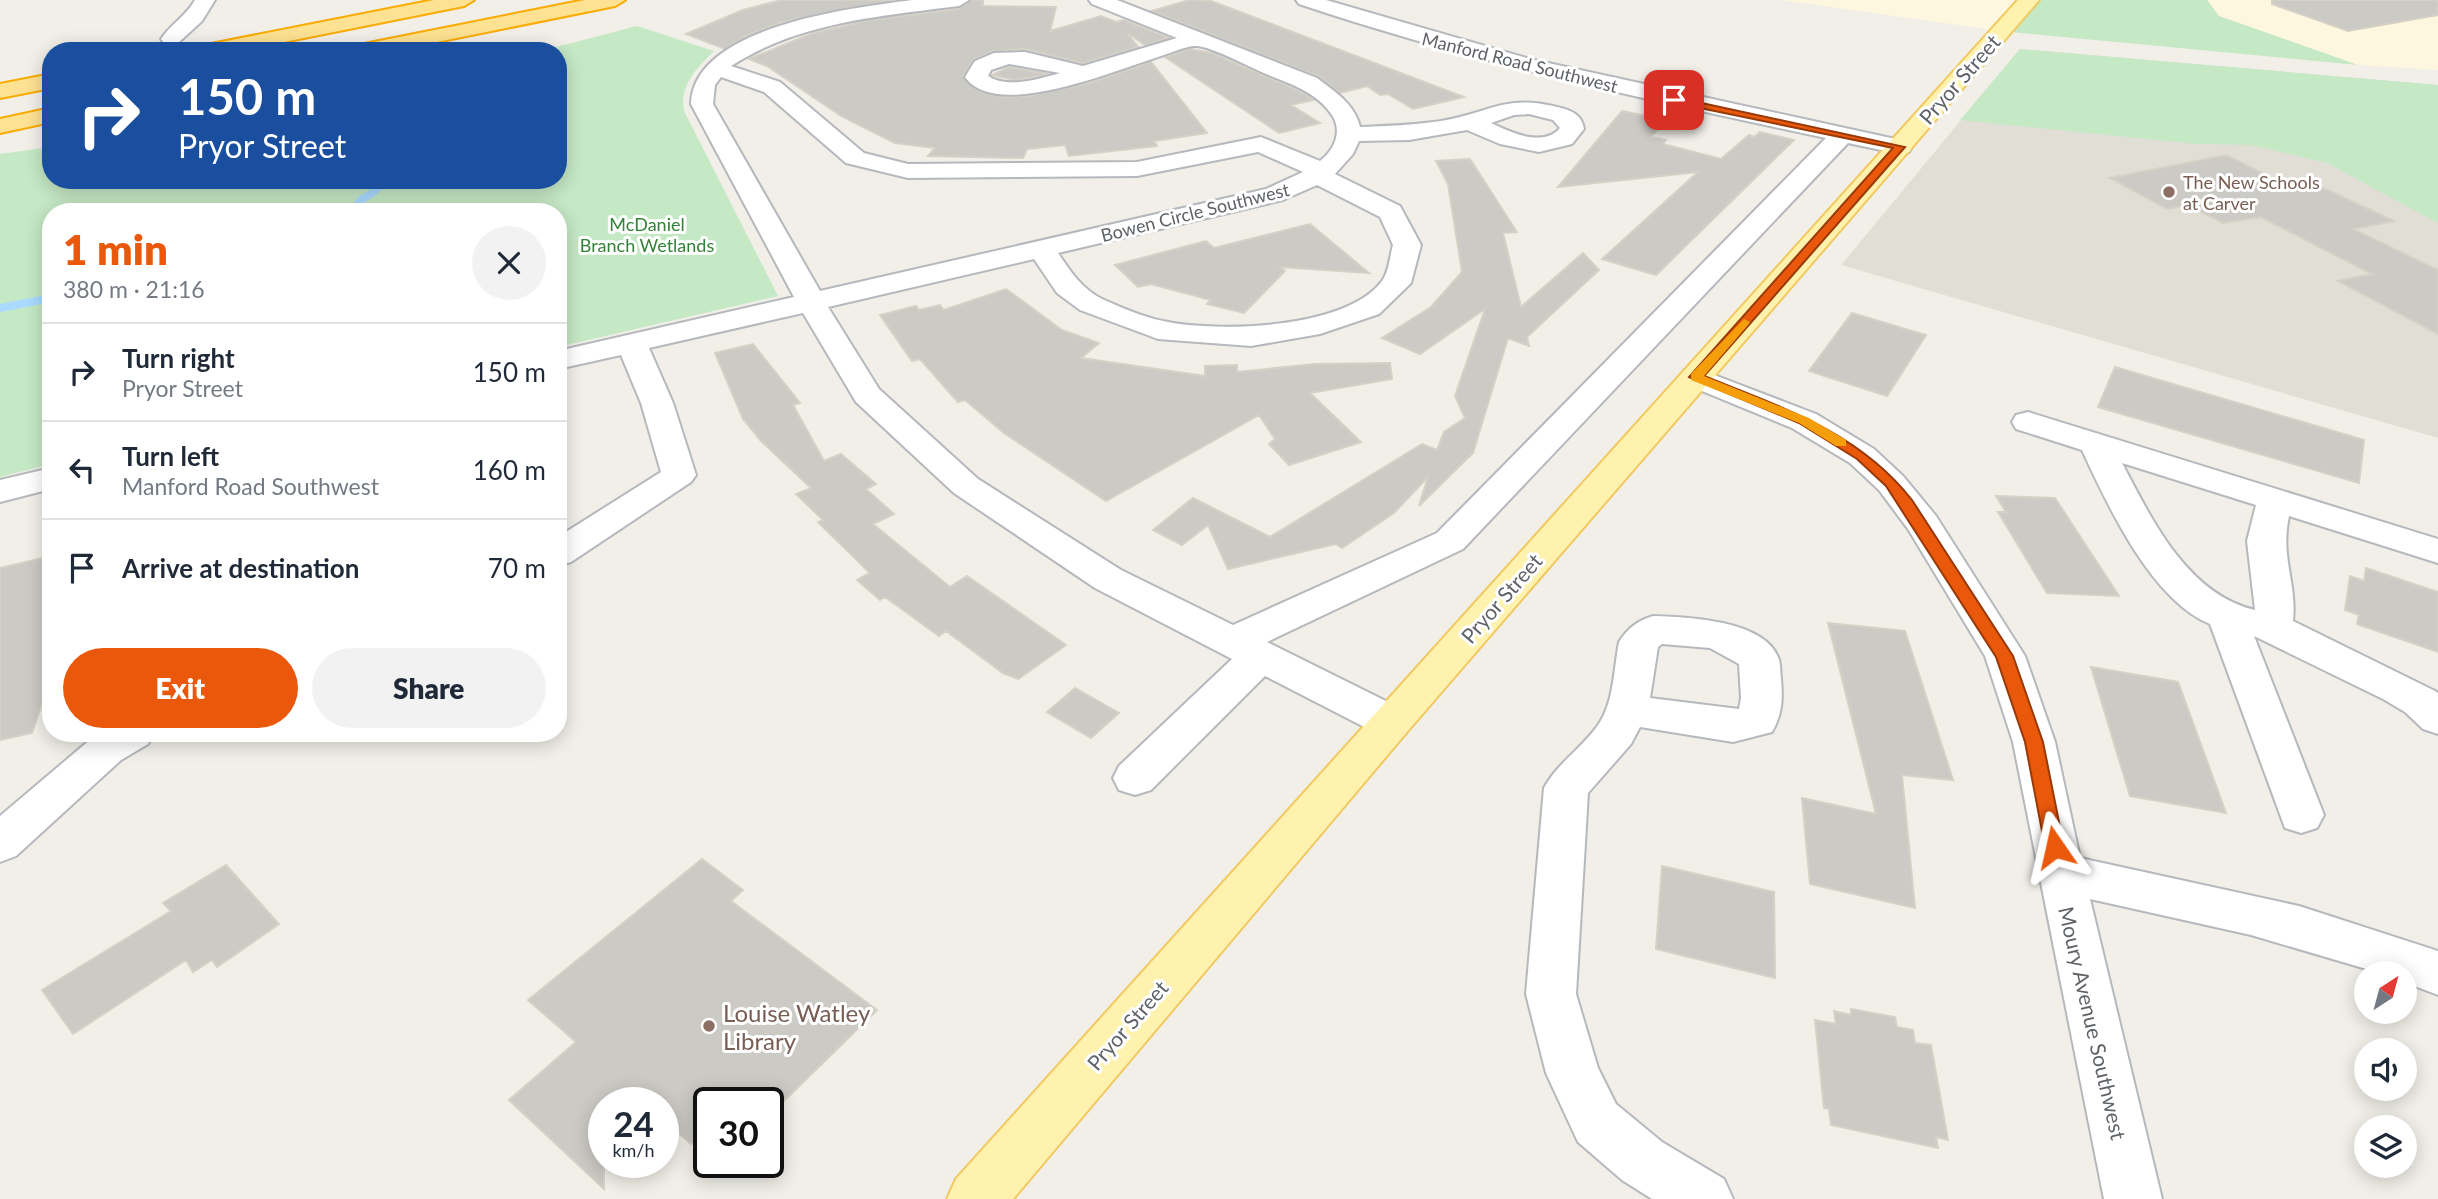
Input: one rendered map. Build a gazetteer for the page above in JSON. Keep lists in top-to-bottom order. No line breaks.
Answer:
{"streets":{"main road":["Pryor Street"],"street":["Manford Road Southwest","Bowen Circle Southwest","Moury Avenue Southwest"]},"crossings":[["Manford Road Southwest","Pryor Street"],["Pryor Street","Moury Avenue Southwest"]],"parks":["McDaniel Branch Wetlands"],"places":["The New Schools at Carver","Louise Watley Library"],"north":"top right","page":{"turn":["150 m","Pryor Street"],"heading":["1 min","380 m · 21:16"],"list":[{"name":"Turn right","note":"Pryor Street","value":"150 m"},{"name":"Turn left","note":"Manford Road Southwest","value":"160 m"},{"name":"Arrive at destination","value":"70 m"}],"buttons":["Exit","Share"],"speed":"24 km/h","limit":"30"}}
